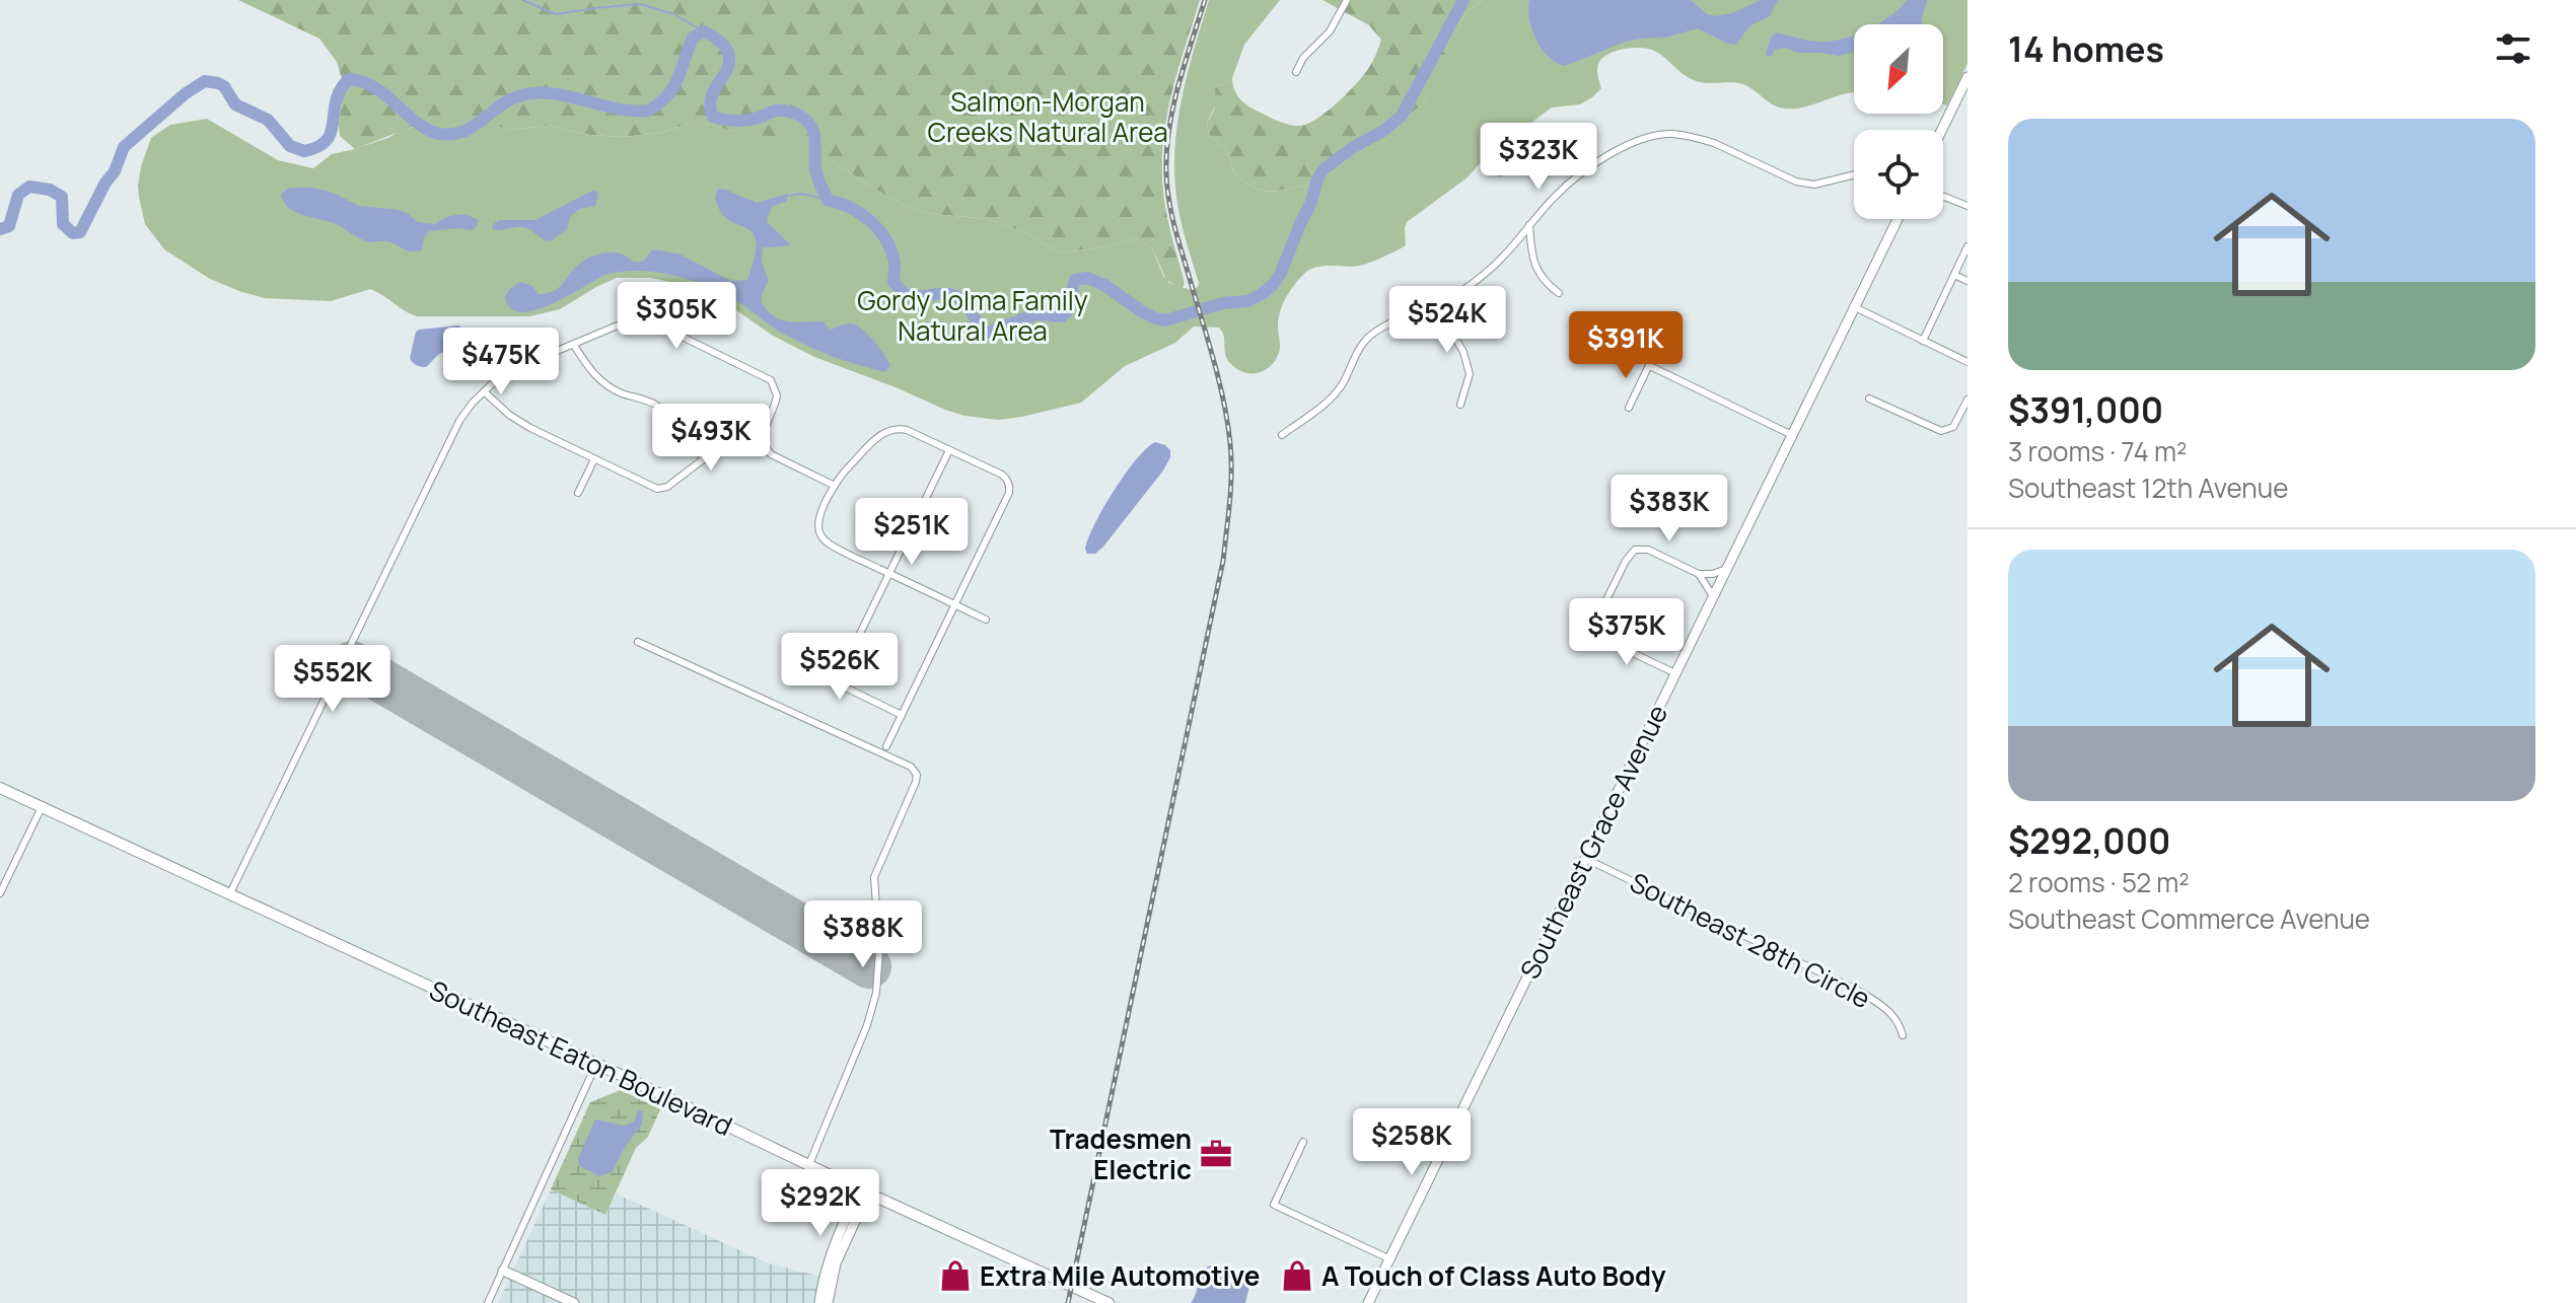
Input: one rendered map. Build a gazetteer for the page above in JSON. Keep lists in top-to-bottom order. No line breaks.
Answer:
{"streets":{"main road":["Southeast Eaton Boulevard"],"street":["Southeast Grace Avenue","Southeast 28th Circle"]},"crossings":[["Southeast Grace Avenue","Southeast 28th Circle"]],"parks":["Salmon-Morgan Creeks Natural Area","Gordy Jolma Family Natural Area"],"places":{"office":["Tradesmen Electric"],"shop":["Extra Mile Automotive","A Touch of Class Auto Body"]},"north":"bottom left","page":{"heading":"14 homes","list":[{"name":"$391,000","note":"3 rooms · 74 m² · Southeast 12th Avenue"},{"name":"$292,000","note":"2 rooms · 52 m² · Southeast Commerce Avenue"}],"price":["$323K","$305K","$524K","$391K","$475K","$493K","$383K","$251K","$375K","$526K","$552K","$388K","$258K","$292K"]}}
